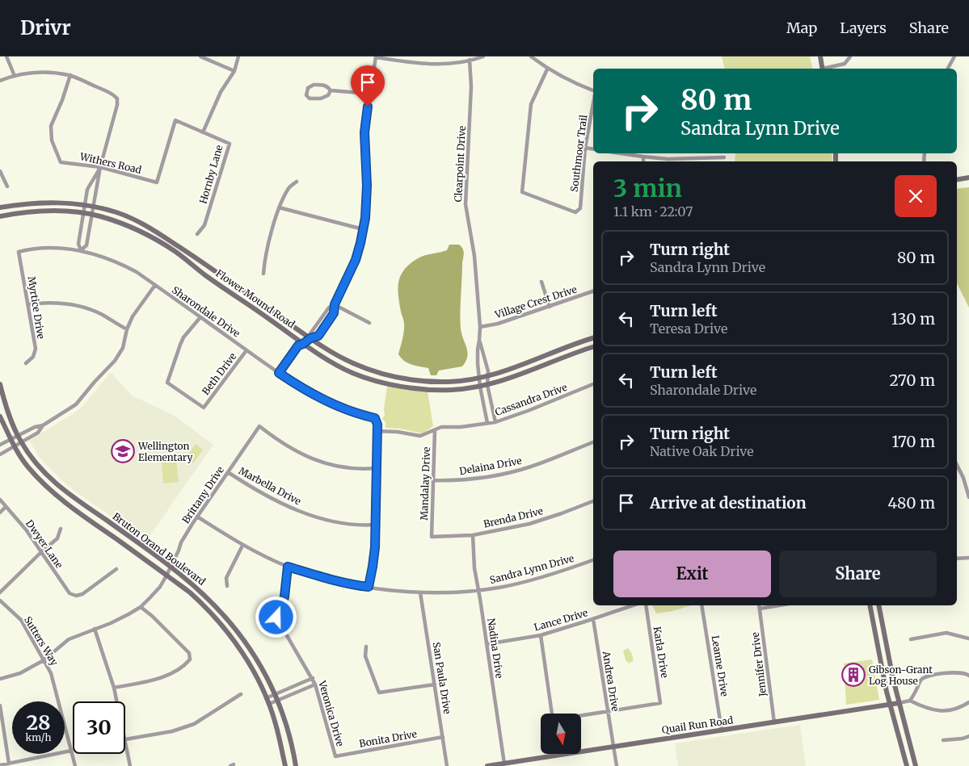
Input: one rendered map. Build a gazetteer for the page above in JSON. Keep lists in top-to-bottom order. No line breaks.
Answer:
{"streets":{"main road":["Flower Mound Road","Bruton Orand Boulevard","Quail Run Road"],"street":["Southmoor Trail","Withers Road","Clearpoint Drive","Hornby Lane","Village Crest Drive","Myrtice Drive","Sharondale Drive","Beth Drive","Cassandra Drive","Delaina Drive","Mandalay Drive","Marbella Drive","Brittany Drive","Brenda Drive","Dwyer Lane","Sandra Lynn Drive","Lance Drive","Sutters Way","Nadina Drive","Karla Drive","Jennifer Drive","Leanne Drive","San Paula Drive","Andrea Drive","Veronica Drive","Bonita Drive"]},"crossings":[["Withers Road","Hornby Lane"],["Clearpoint Drive","Flower Mound Road"],["Clearpoint Drive","Village Crest Drive"],["Clearpoint Drive","Cassandra Drive"],["Myrtice Drive","Sharondale Drive"],["Sharondale Drive","Beth Drive"],["Sharondale Drive","Cassandra Drive"],["Cassandra Drive","Mandalay Drive"],["Delaina Drive","Mandalay Drive"],["Mandalay Drive","Brenda Drive"],["Marbella Drive","Brittany Drive"],["Brittany Drive","Bruton Orand Boulevard"],["Brittany Drive","Sandra Lynn Drive"],["Brittany Drive","Sutters Way"],["Brenda Drive","Nadina Drive"],["Sandra Lynn Drive","Nadina Drive"],["Sandra Lynn Drive","San Paula Drive"],["Sandra Lynn Drive","Veronica Drive"],["Lance Drive","Nadina Drive"],["Lance Drive","Andrea Drive"],["Nadina Drive","Quail Run Road"],["Karla Drive","Andrea Drive"],["Jennifer Drive","Quail Run Road"],["Leanne Drive","Quail Run Road"],["San Paula Drive","Bonita Drive"],["Andrea Drive","Quail Run Road"],["Veronica Drive","Bonita Drive"]],"places":{"school or university":["Wellington Elementary"],"building":["Gibson-Grant Log House"]},"north":"bottom","page":{"header":"Drivr","nav":["Map","Layers","Share"],"turn":["80 m","Sandra Lynn Drive"],"heading":["3 min","1.1 km · 22:07"],"list":[{"name":"Turn right","note":"Sandra Lynn Drive","value":"80 m"},{"name":"Turn left","note":"Teresa Drive","value":"130 m"},{"name":"Turn left","note":"Sharondale Drive","value":"270 m"},{"name":"Turn right","note":"Native Oak Drive","value":"170 m"},{"name":"Arrive at destination","value":"480 m"}],"buttons":["Exit","Share"],"speed":"28 km/h","limit":"30"}}
